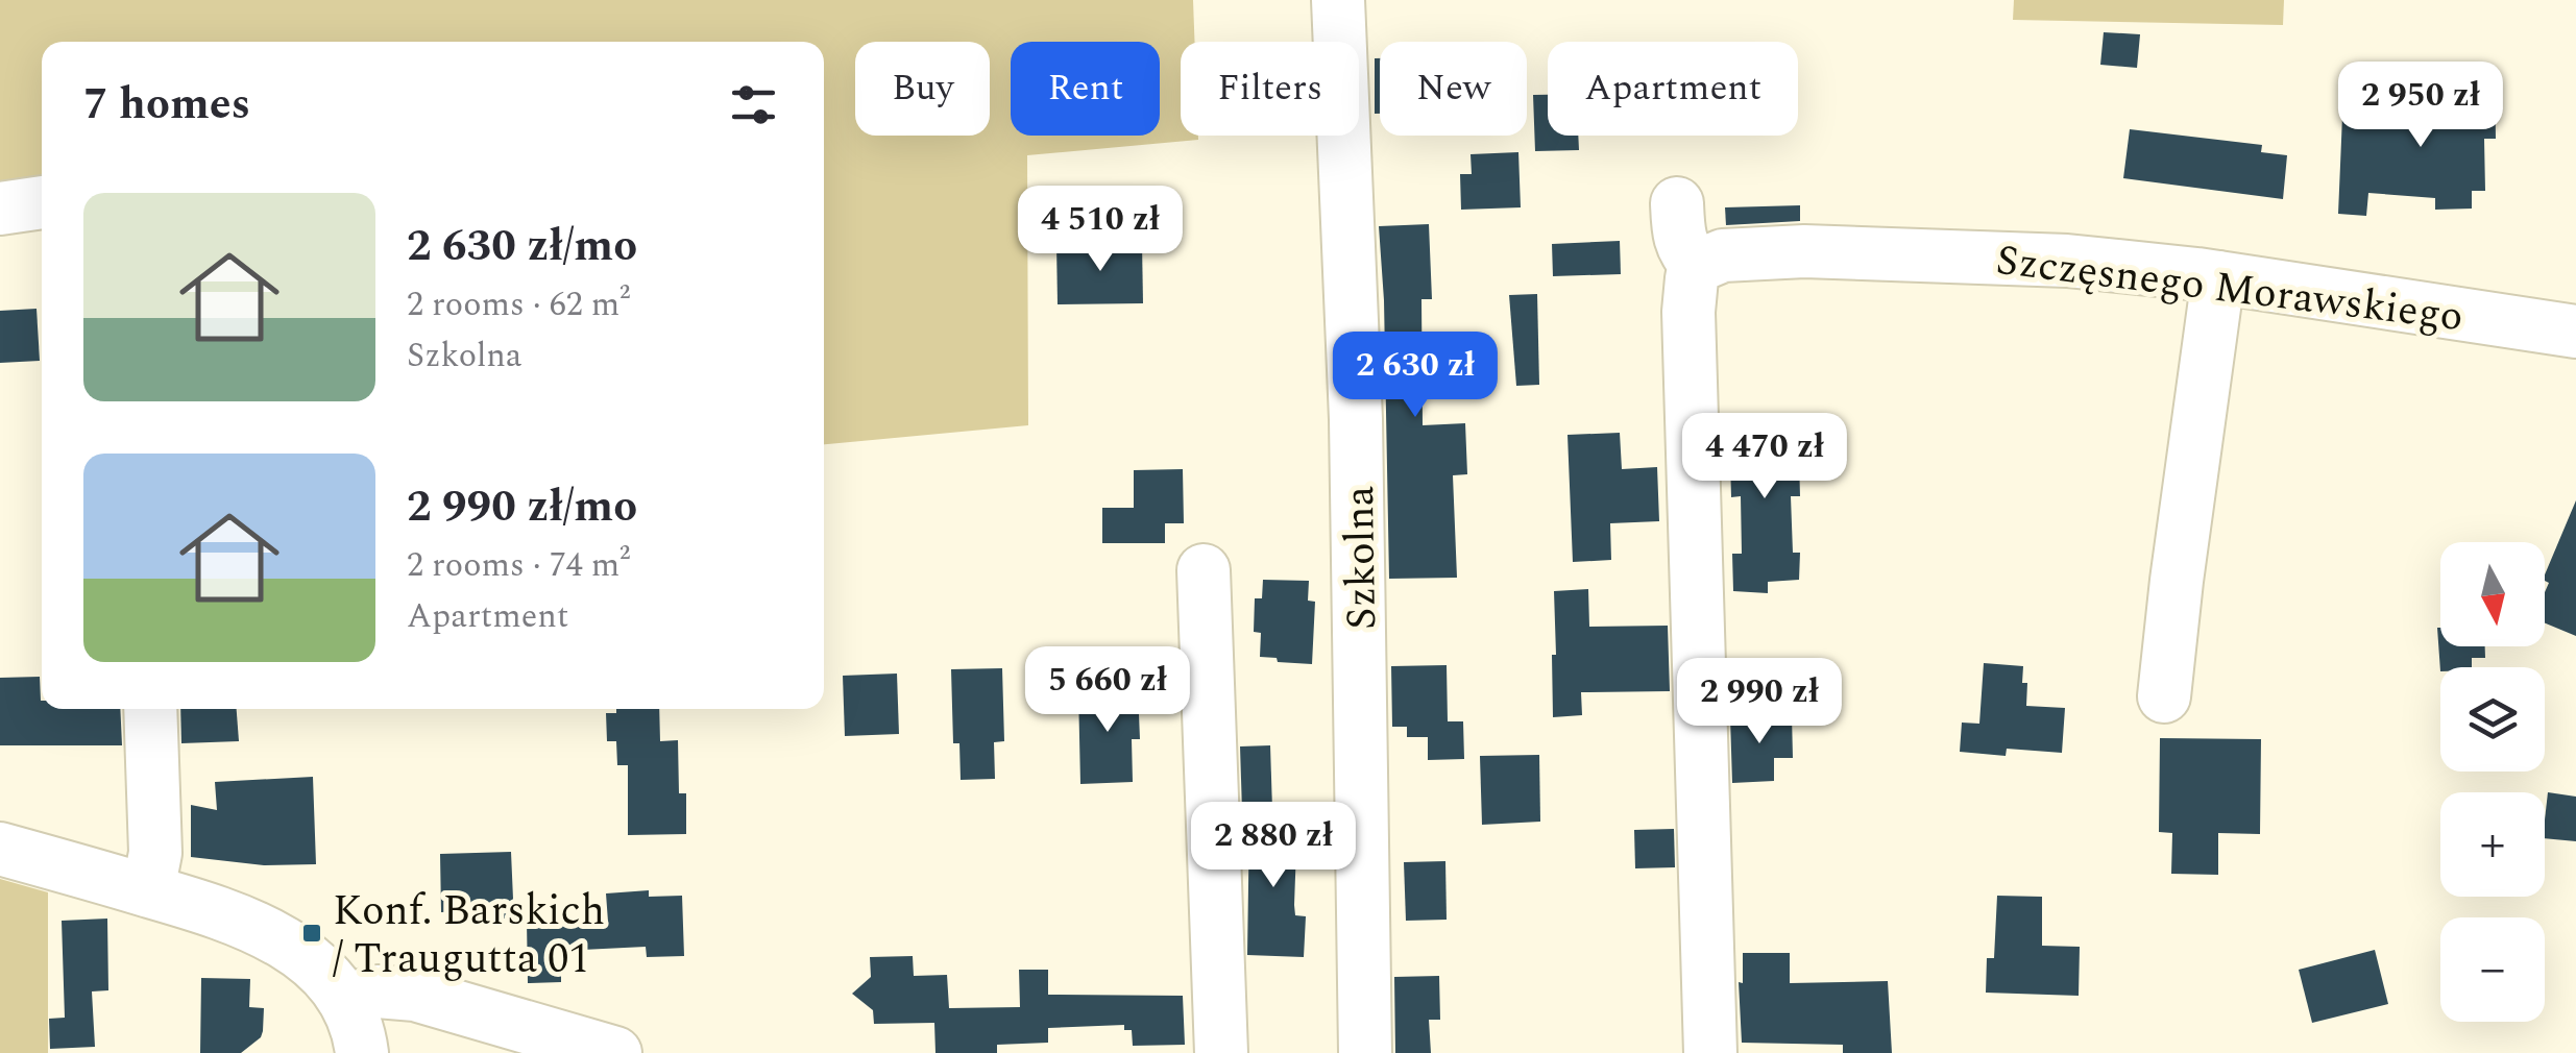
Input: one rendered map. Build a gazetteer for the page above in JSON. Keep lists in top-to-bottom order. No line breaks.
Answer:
{"streets":{"street":["Szczęsnego Morawskiego","Szkolna"]},"places":{"transit":["Konf. Barskich / Traugutta 01"]},"north":"bottom","page":{"chip":["Buy","Rent","Filters","New","Apartment"],"heading":"7 homes","price":["2 950 zł","4 510 zł","2 630 zł","4 470 zł","5 660 zł","2 990 zł","2 880 zł"],"list":[{"name":"2 630 zł/mo","note":"2 rooms · 62 m² · Szkolna"},{"name":"2 990 zł/mo","note":"2 rooms · 74 m² · Apartment"}],"map_buttons":["+","−"]}}
